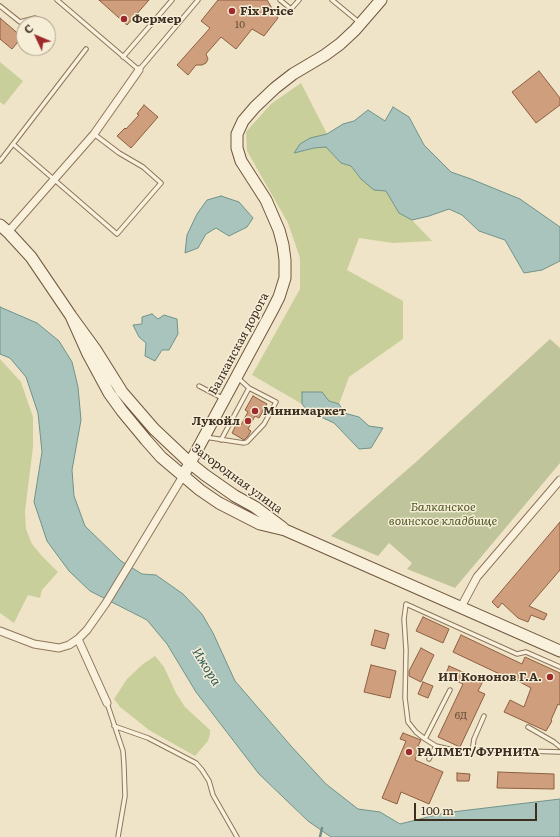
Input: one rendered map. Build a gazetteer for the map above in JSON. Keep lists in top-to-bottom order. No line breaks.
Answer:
{"streets":{"main road":["Балканская дорога","Загородная улица"]},"crossings":[["Балканская дорога","Загородная улица"]],"water":["Ижора"],"parks":["Балканское воинское кладбище"],"places":["Fix Price","Фермер","Минимаркет","Лукойл","ИП Кононов Г.А.","РАЛМЕТ/ФУРНИТА"],"house_numbers":["10","6Д"],"scale_bar":"100 m","north":"top left"}
